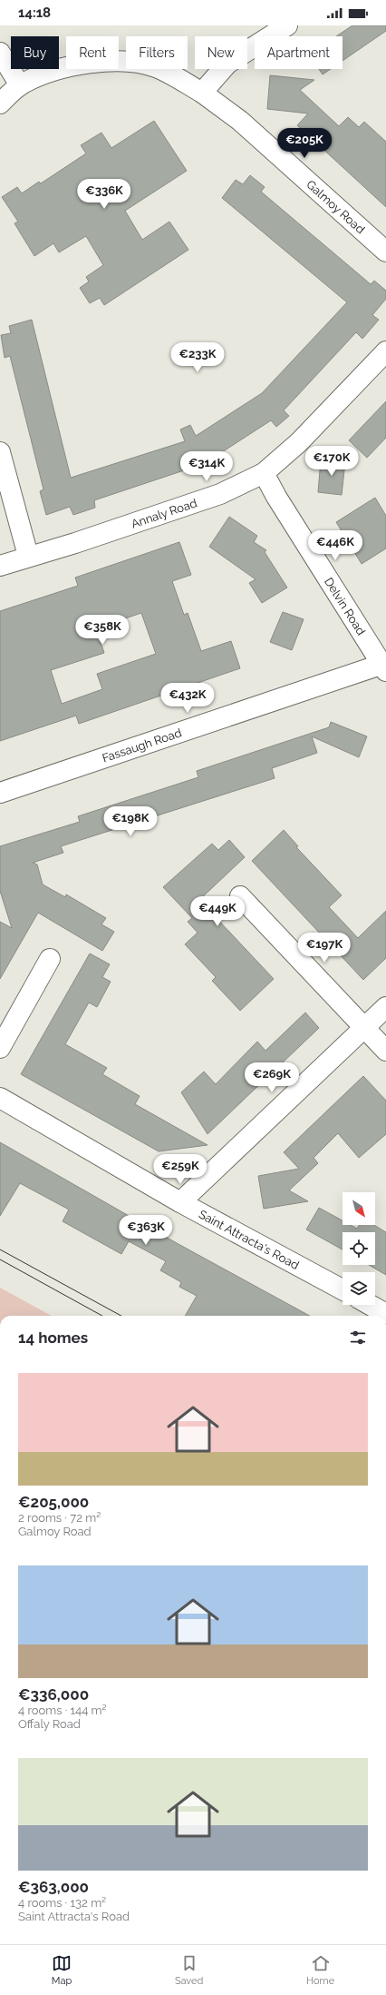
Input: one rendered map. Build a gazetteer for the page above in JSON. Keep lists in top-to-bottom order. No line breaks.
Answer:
{"streets":{"street":["Galmoy Road","Annaly Road","Delvin Road","Fassaugh Road","Saint Attracta's Road"]},"crossings":[["Annaly Road","Delvin Road"],["Delvin Road","Fassaugh Road"]],"north":"bottom right","page":{"status":"14:18","chip":["Buy","Rent","Filters","New","Apartment"],"price":["€205K","€336K","€233K","€170K","€314K","€446K","€358K","€432K","€198K","€449K","€197K","€269K","€259K","€363K"],"heading":"14 homes","list":[{"name":"€205,000","note":"2 rooms · 72 m² · Galmoy Road"},{"name":"€336,000","note":"4 rooms · 144 m² · Offaly Road"},{"name":"€363,000","note":"4 rooms · 132 m² · Saint Attracta's Road"}],"tabs":["Map","Saved","Home"]}}
